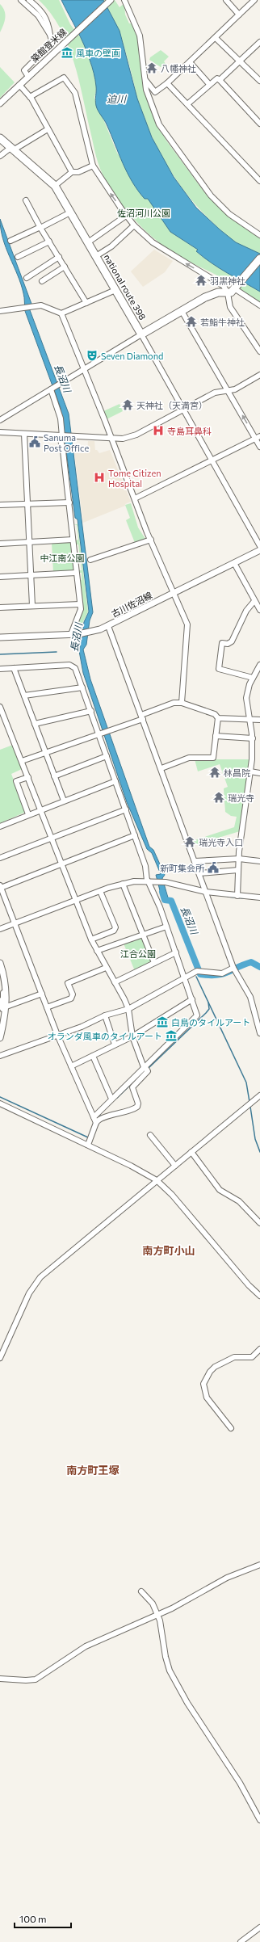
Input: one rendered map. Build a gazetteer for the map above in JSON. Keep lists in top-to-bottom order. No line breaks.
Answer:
{"streets":{"highway":["national route 398"],"main road":["築館登米線","古川佐沼線"]},"districts":["南方町小山","南方町王塚"],"water":["迫川","長沼川"],"parks":["佐沼河川公園","中江南公園","江合公園"],"places":{"museum":["風車の壁画","白鳥のタイルアート","オランダ風車のタイルアート"],"temple":["八幡神社","羽黒神社","若鮨牛神社","天神社（天満宮）","林昌院","瑞光寺","瑞光寺入口"],"theatre":["Seven Diamond"],"hospital":["寺島耳鼻科","Tome Citizen Hospital"],"public building":["Sanuma Post Office","新町集会所"]},"scale_bar":"100 m"}
